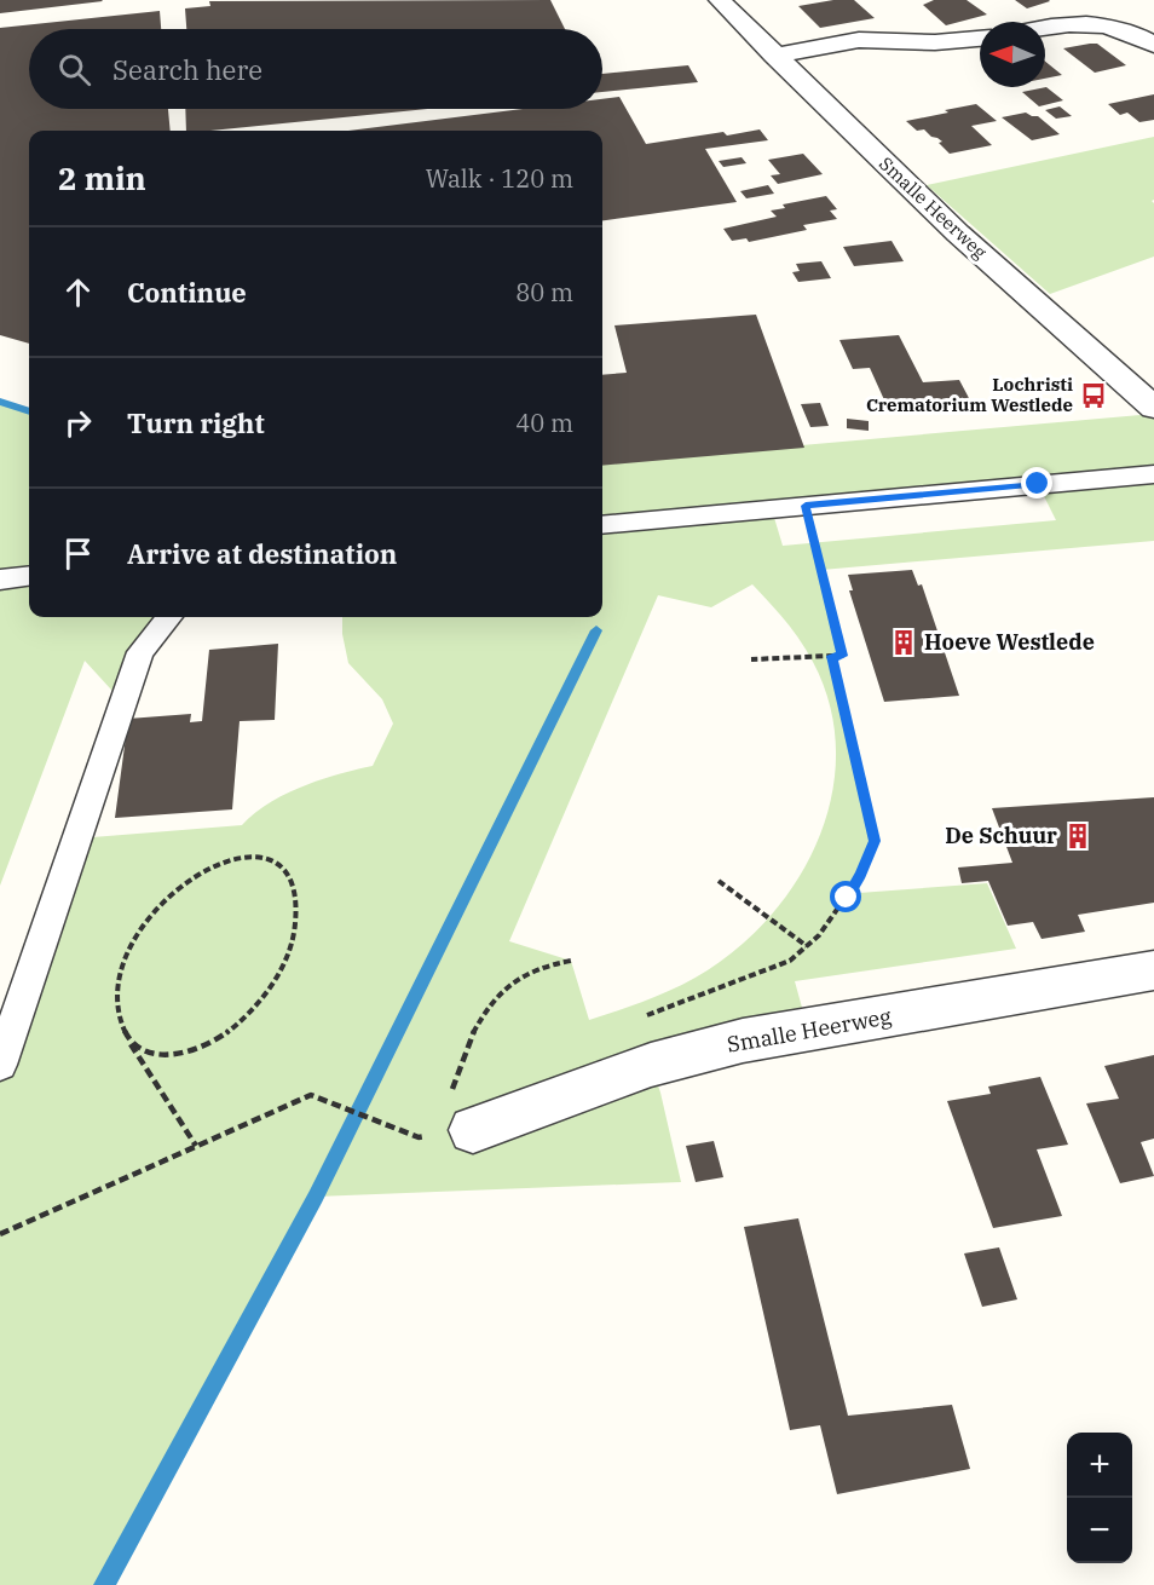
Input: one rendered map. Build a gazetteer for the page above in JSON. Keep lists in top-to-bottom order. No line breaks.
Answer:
{"streets":{"street":["Smalle Heerweg"]},"places":{"bus stop":["Lochristi Crematorium Westlede"],"building":["Hoeve Westlede","De Schuur"]},"north":"left","page":{"search":"Search here","heading":["2 min","Walk · 120 m"],"list":[["Continue","80 m"],["Turn right","40 m"],"Arrive at destination"],"map_buttons":["+","−"]}}
